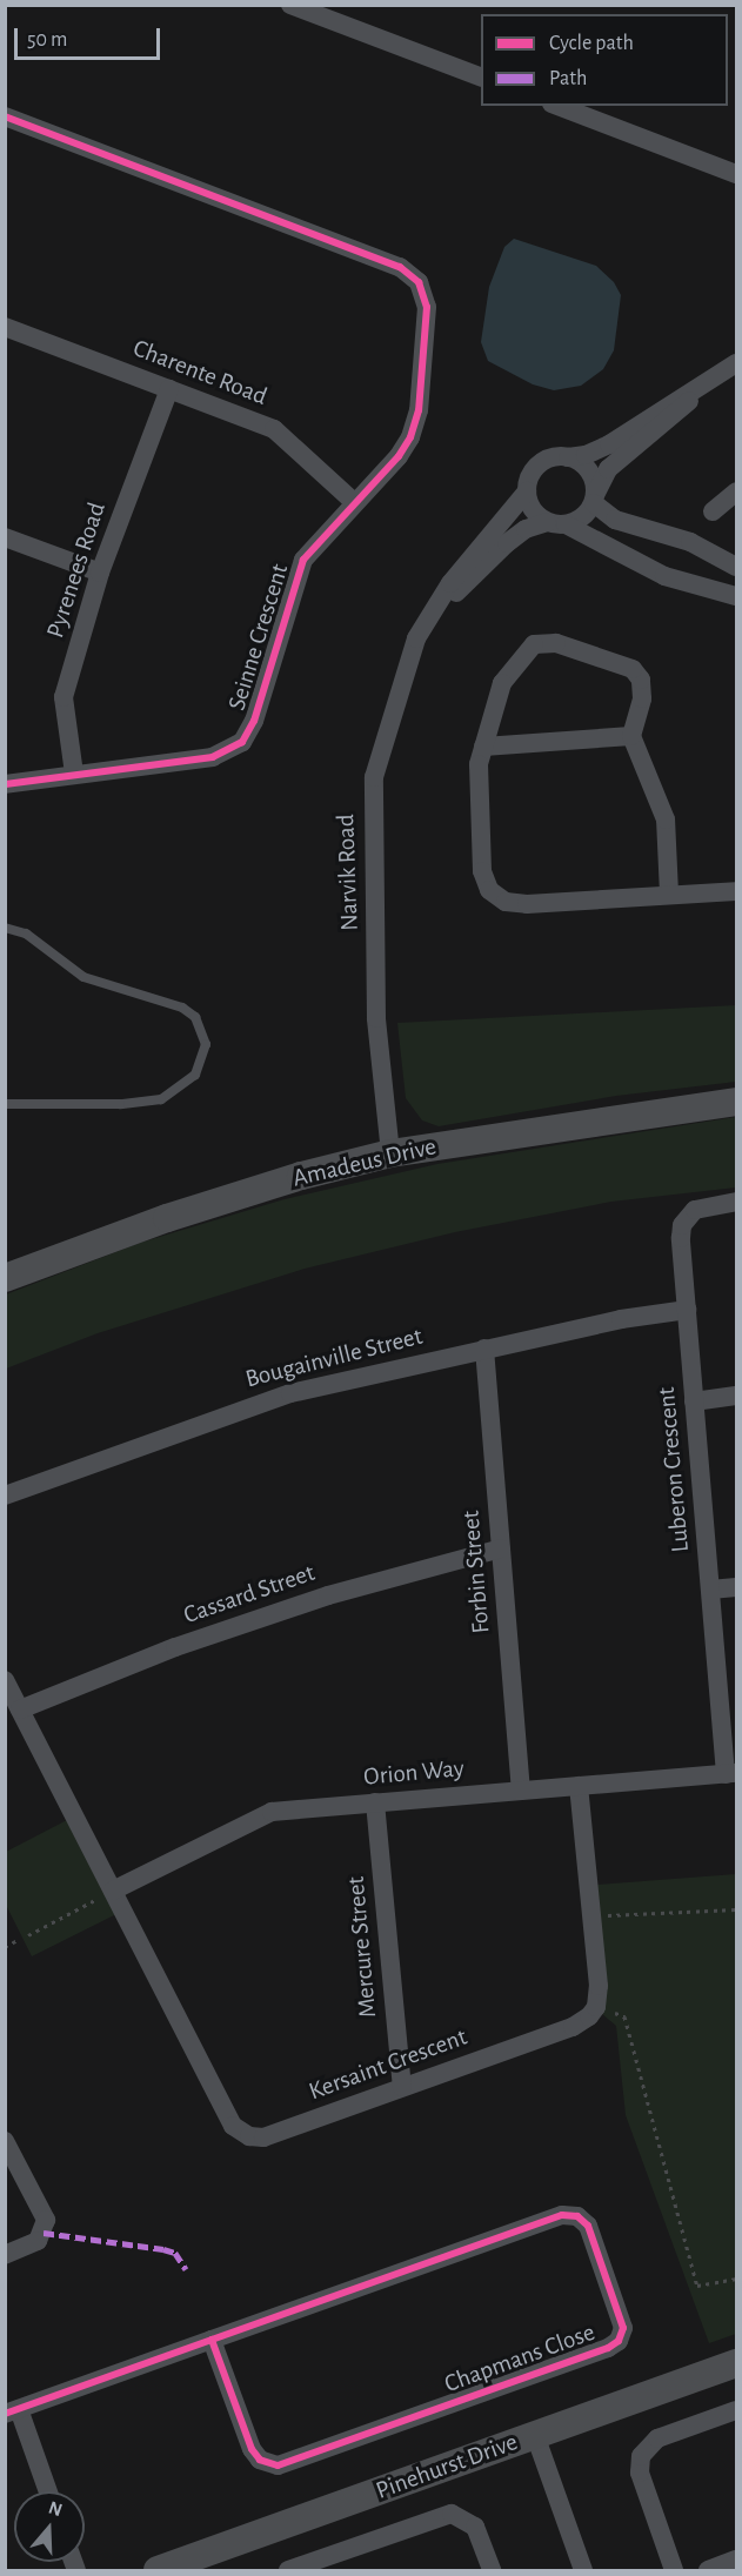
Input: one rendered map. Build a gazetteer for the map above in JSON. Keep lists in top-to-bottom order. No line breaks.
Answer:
{"streets":{"street":["Charente Road","Pyrenees Road","Seinne Crescent","Narvik Road","Amadeus Drive","Bougainville Street","Luberon Crescent","Forbin Street","Cassard Street","Orion Way","Mercure Street","Kersaint Crescent","Chapmans Close","Pinehurst Drive"]},"crossings":[["Charente Road","Pyrenees Road"],["Charente Road","Seinne Crescent"],["Pyrenees Road","Seinne Crescent"],["Narvik Road","Amadeus Drive"],["Bougainville Street","Luberon Crescent"],["Bougainville Street","Forbin Street"],["Luberon Crescent","Orion Way"],["Forbin Street","Cassard Street"],["Forbin Street","Orion Way"],["Orion Way","Mercure Street"],["Orion Way","Kersaint Crescent"],["Mercure Street","Kersaint Crescent"]],"legend":["Cycle path","Path"],"scale_bar":"50 m","north":"top"}
